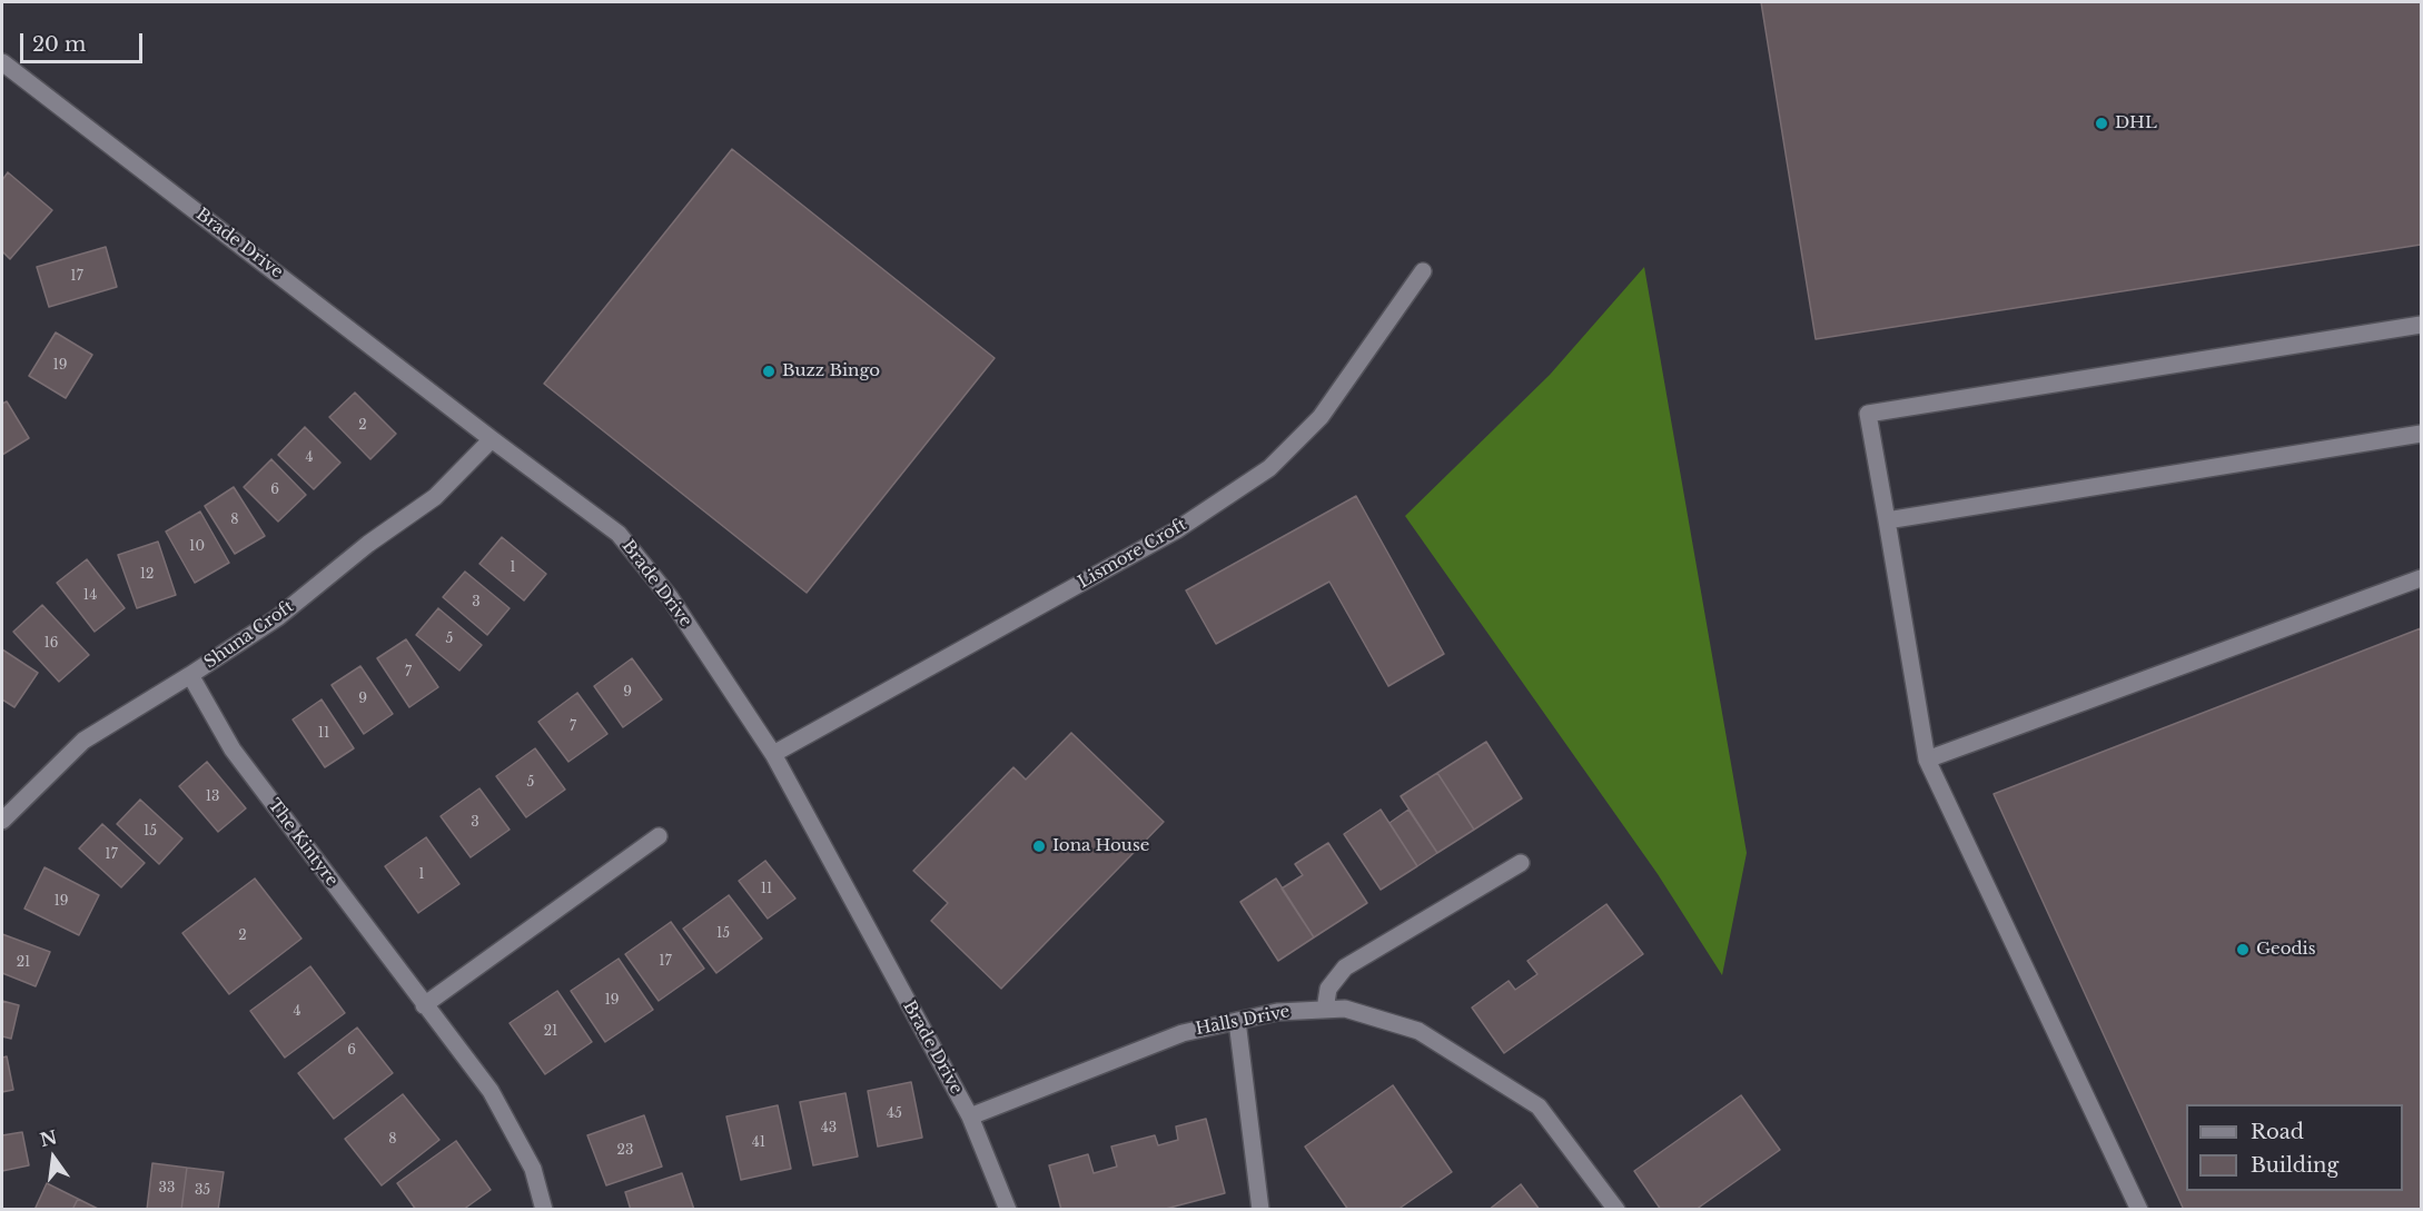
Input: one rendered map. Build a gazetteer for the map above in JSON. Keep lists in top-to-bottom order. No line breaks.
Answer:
{"streets":{"street":["Brade Drive","Lismore Croft","Shuna Croft","The Kintyre","Halls Drive"]},"crossings":[["Brade Drive","Lismore Croft"],["Brade Drive","Shuna Croft"],["Brade Drive","Halls Drive"],["Shuna Croft","The Kintyre"]],"places":["DHL","Buzz Bingo","Iona House","Geodis"],"house_numbers":["17","19","2","4","6","8","10","1","12","14","3","5","16","7","9","9","7","11","5","13","3","15","17","1","11","19","15","2","17","21","19","4","21","6","45","43","8","41","23","33","35"],"legend":["Road","Building"],"scale_bar":"20 m","north":"top"}
